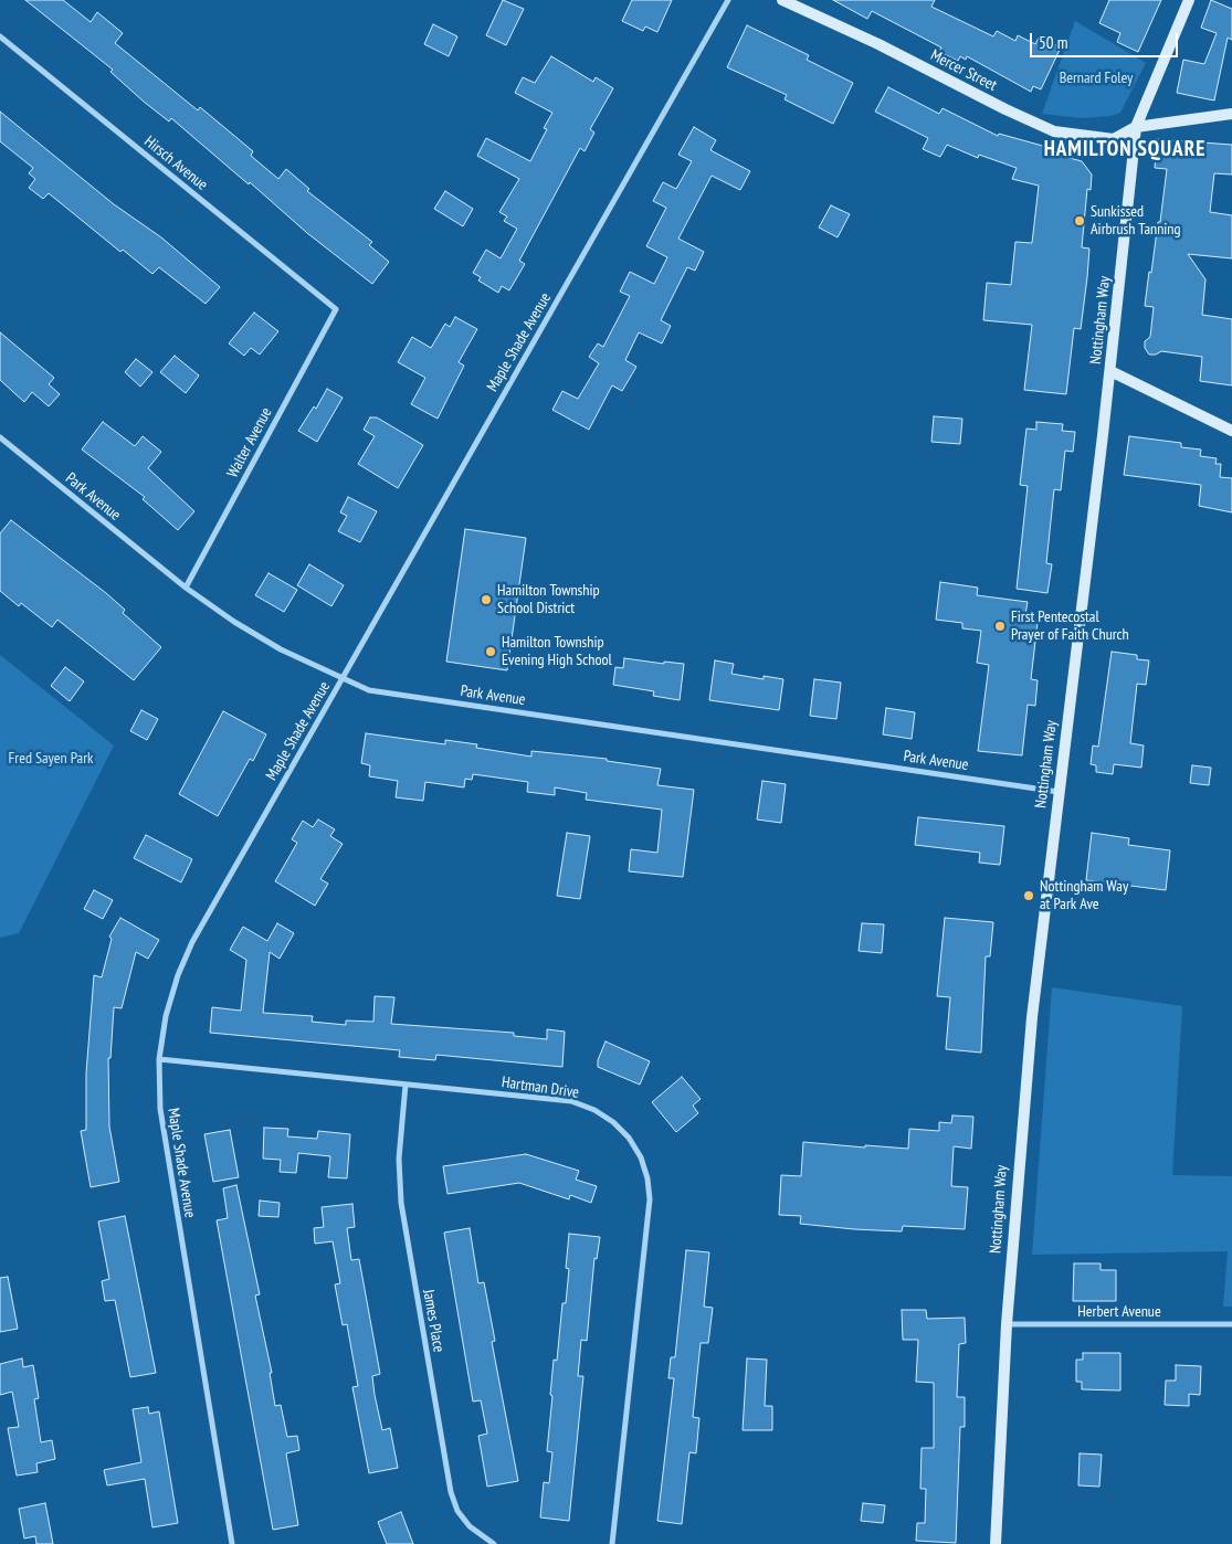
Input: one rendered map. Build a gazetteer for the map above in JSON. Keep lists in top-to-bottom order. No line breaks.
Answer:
{"streets":{"street":["Mercer Street","Hirsch Avenue","Nottingham Way","Maple Shade Avenue","Walter Avenue","Park Avenue","Hartman Drive","Herbert Avenue","James Place"]},"crossings":[["Mercer Street","Nottingham Way"],["Hirsch Avenue","Walter Avenue"],["Nottingham Way","Park Avenue"],["Nottingham Way","Herbert Avenue"],["Maple Shade Avenue","Park Avenue"],["Maple Shade Avenue","Hartman Drive"],["Walter Avenue","Park Avenue"],["Hartman Drive","James Place"]],"districts":["HAMILTON SQUARE"],"parks":["Bernard Foley","Fred Sayen Park"],"places":["Sunkissed Airbrush Tanning","Hamilton Township School District","First Pentecostal Prayer of Faith Church","Hamilton Township Evening High School","Nottingham Way at Park Ave"],"scale_bar":"50 m"}
